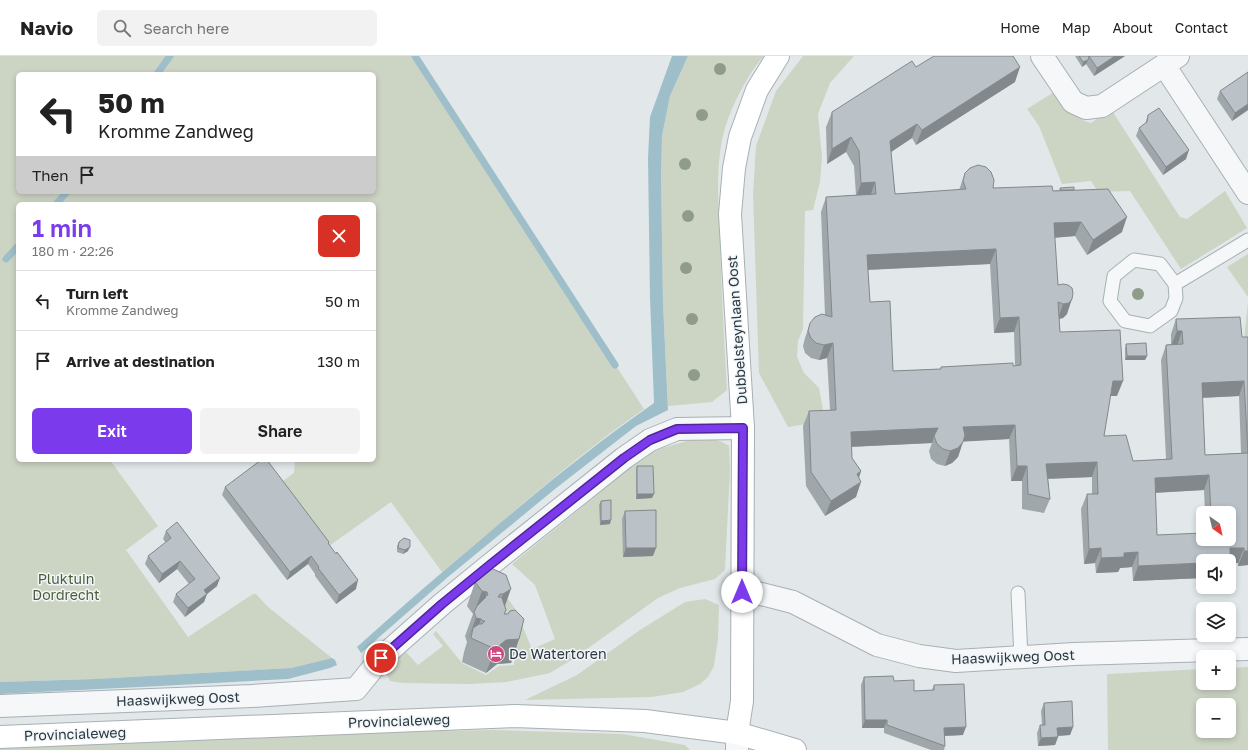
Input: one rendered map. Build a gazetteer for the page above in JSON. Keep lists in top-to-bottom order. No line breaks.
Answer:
{"streets":{"main road":["Dubbelsteynlaan Oost","Provincialeweg"],"street":["Haaswijkweg Oost"]},"crossings":[["Dubbelsteynlaan Oost","Haaswijkweg Oost"],["Dubbelsteynlaan Oost","Provincialeweg"]],"parks":["Pluktuin Dordrecht"],"places":{"hotel":["De Watertoren"]},"north":"bottom right","page":{"header":"Navio","search":"Search here","nav":["Home","Map","About","Contact"],"turn":["50 m","Kromme Zandweg"],"then":"Then","heading":["1 min","180 m · 22:26"],"list":[{"name":"Turn left","note":"Kromme Zandweg","value":"50 m"},{"name":"Arrive at destination","value":"130 m"}],"buttons":["Exit","Share"],"map_buttons":["+","−"]}}
